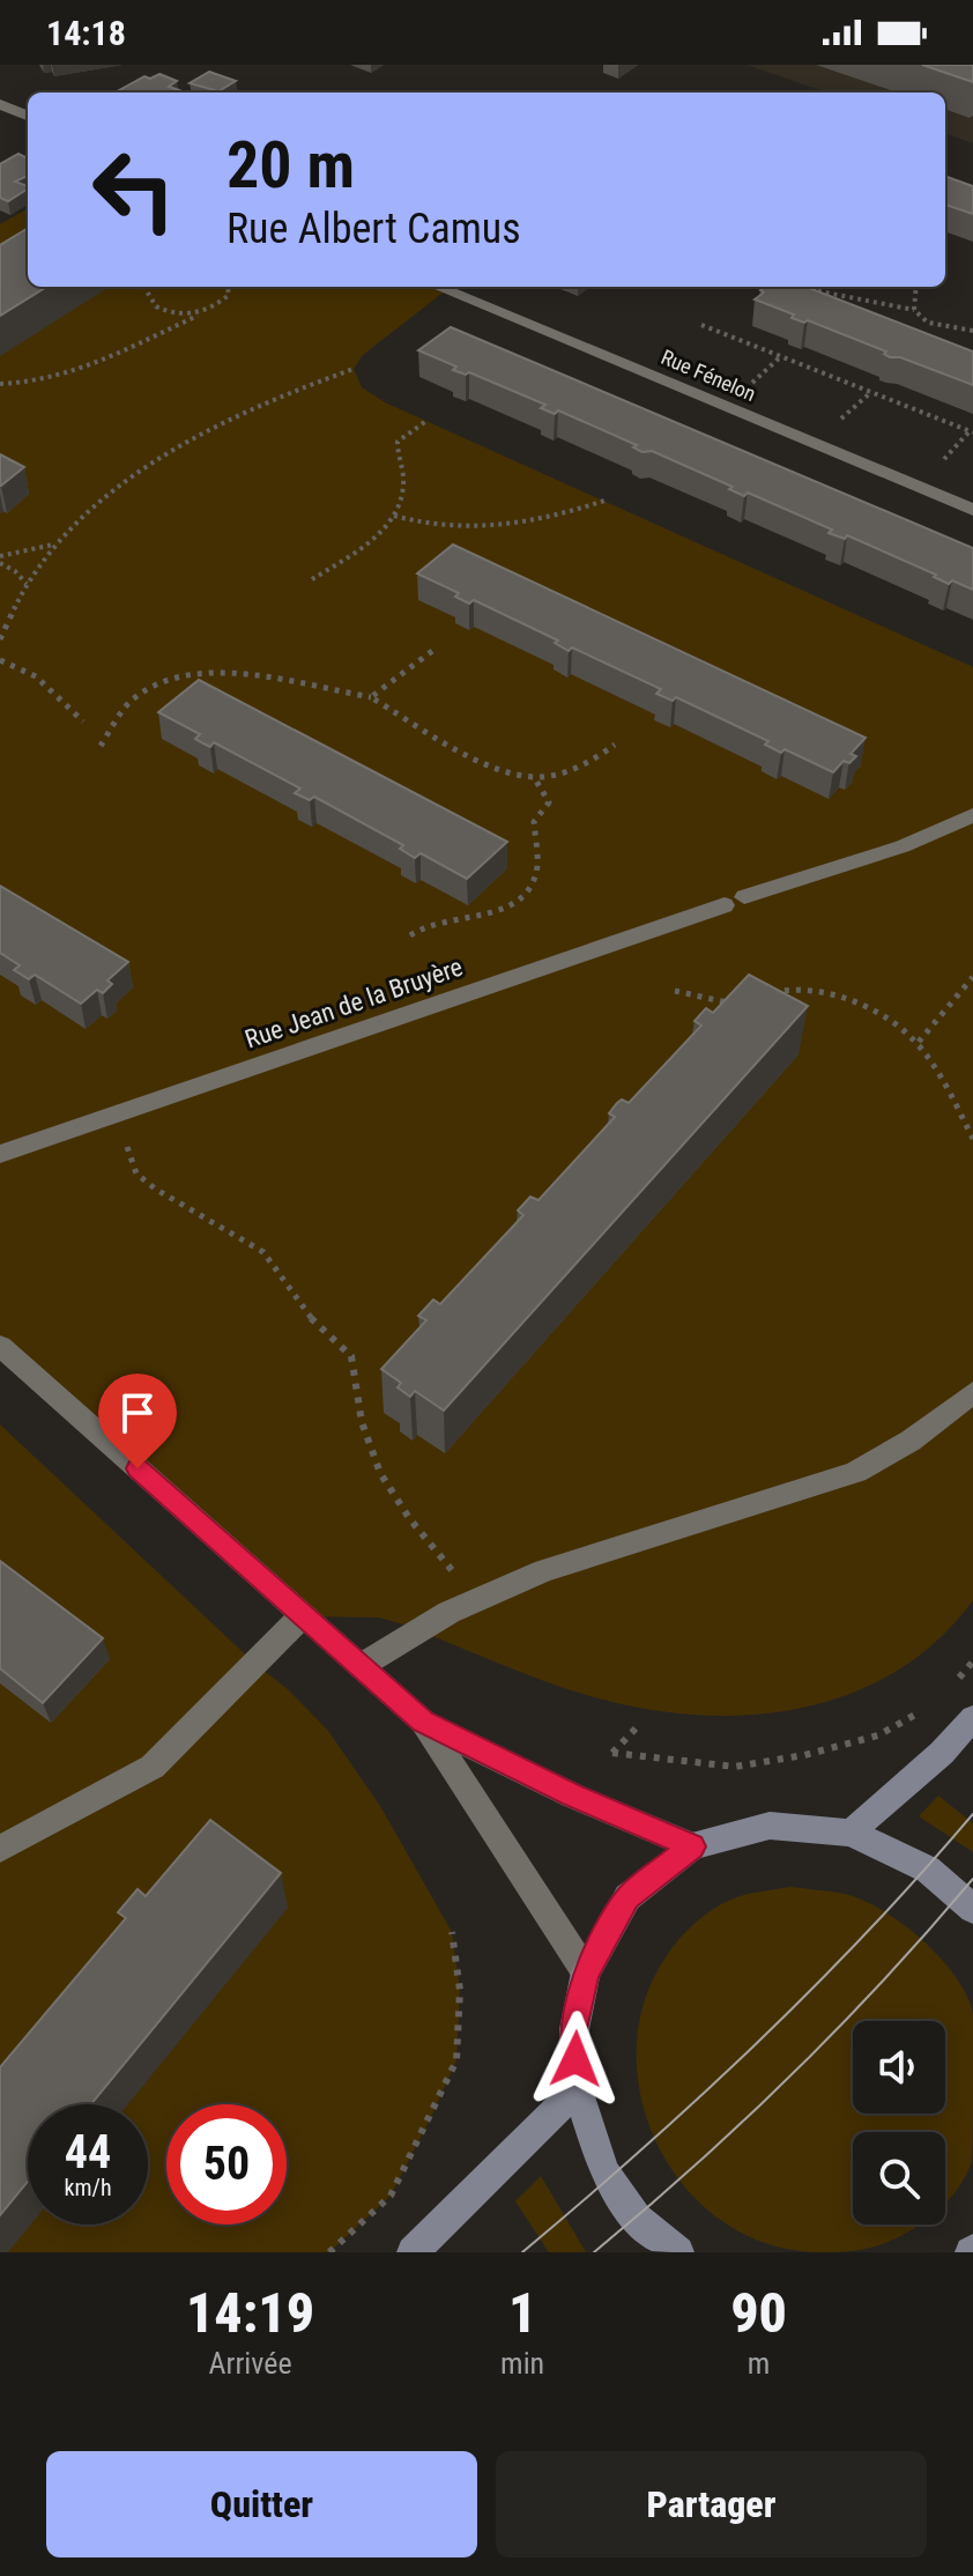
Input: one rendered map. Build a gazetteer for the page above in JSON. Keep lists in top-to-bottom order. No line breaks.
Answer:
{"streets":{"street":["Rue Fénelon","Rue Jean de la Bruyère"]},"page":{"status":"14:18","turn":["20 m","Rue Albert Camus"],"speed":"44 km/h","limit":"50","eta":["14:19","Arrivée","1","min","90","m"],"buttons":["Quitter","Partager"]}}
